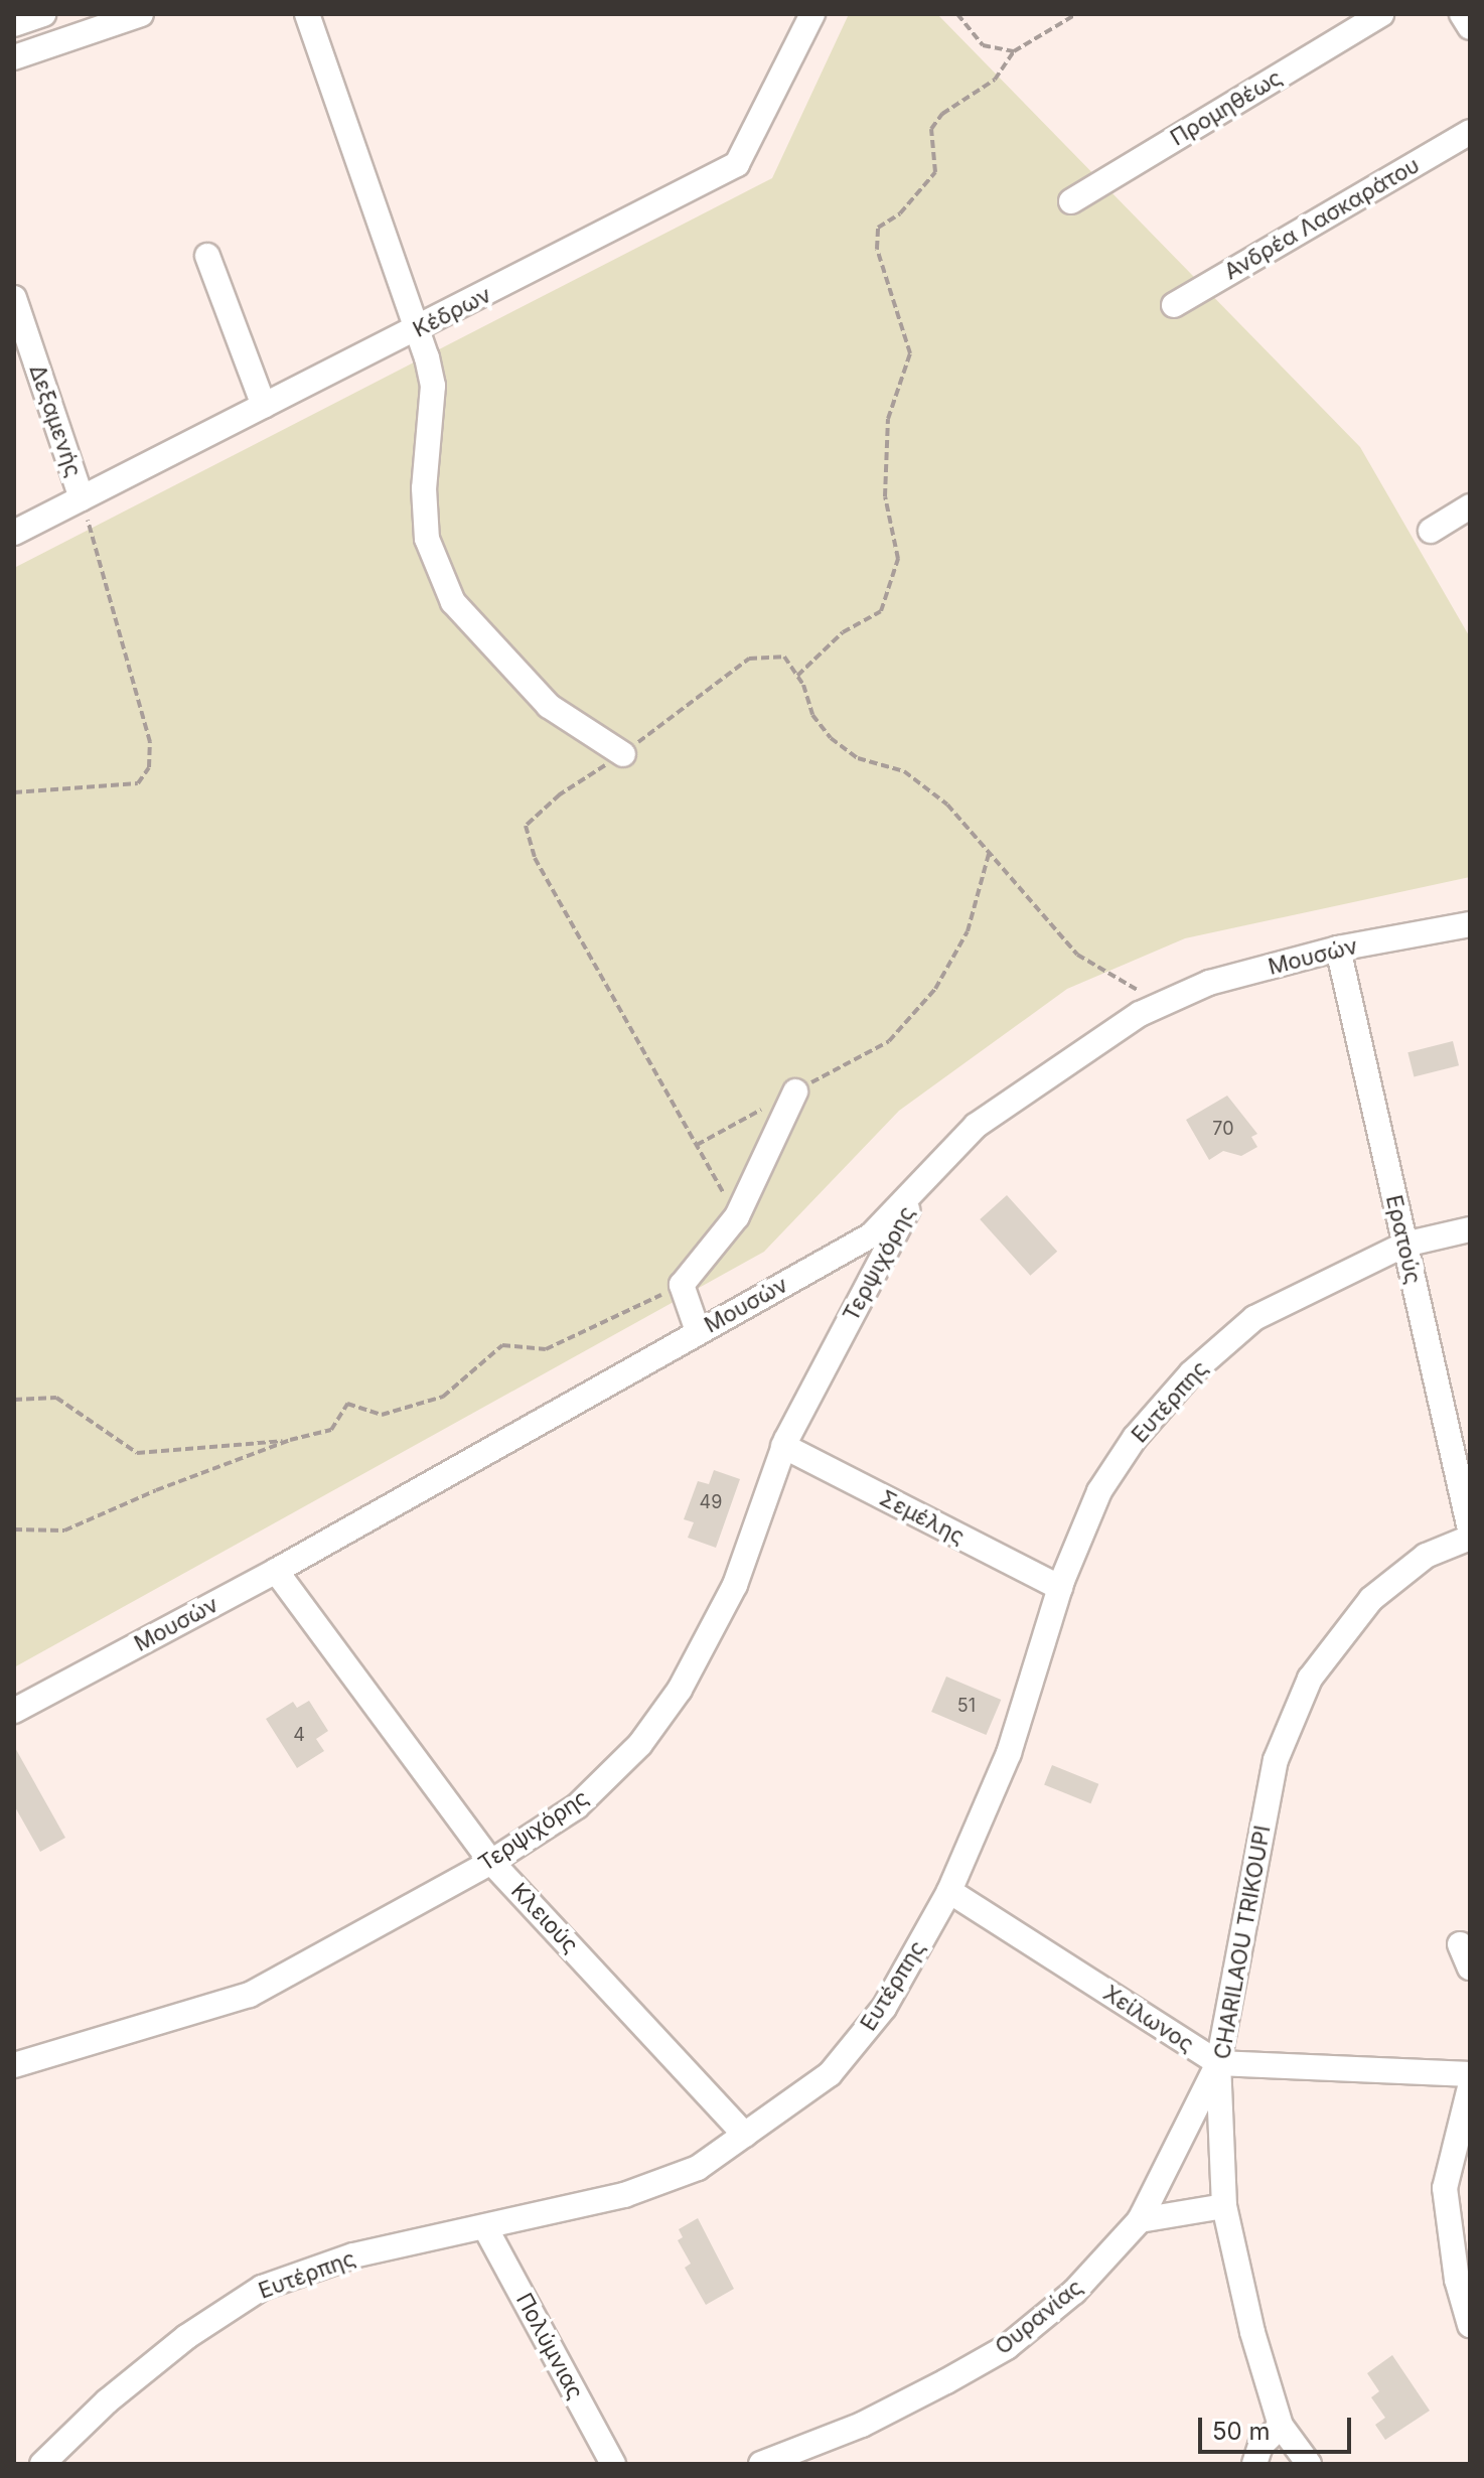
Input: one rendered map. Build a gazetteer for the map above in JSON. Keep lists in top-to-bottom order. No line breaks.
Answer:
{"streets":{"street":["Προμηθέως","Ανδρέα Λασκαράτου","Κέδρων","Δεξαμενής","Μουσών","Ερατούς","Τερψιχόρης","Ευτέρπης","Σεμέλης","Κλειούς","CHARILAOU TRIKOUPI","Χείλωνος","Ουρανίας","Πολύμνιας"]},"crossings":[["Κέδρων","Δεξαμενής"],["Μουσών","Ερατούς"],["Μουσών","Τερψιχόρης"],["Μουσών","Κλειούς"],["Ερατούς","Ευτέρπης"],["Τερψιχόρης","Σεμέλης"],["Τερψιχόρης","Κλειούς"],["Ευτέρπης","Σεμέλης"],["Ευτέρπης","Κλειούς"],["Ευτέρπης","Χείλωνος"],["Ευτέρπης","Πολύμνιας"],["CHARILAOU TRIKOUPI","Χείλωνος"],["CHARILAOU TRIKOUPI","Ουρανίας"],["Χείλωνος","Ουρανίας"]],"house_numbers":["70","49","51","4"],"scale_bar":"50 m"}
